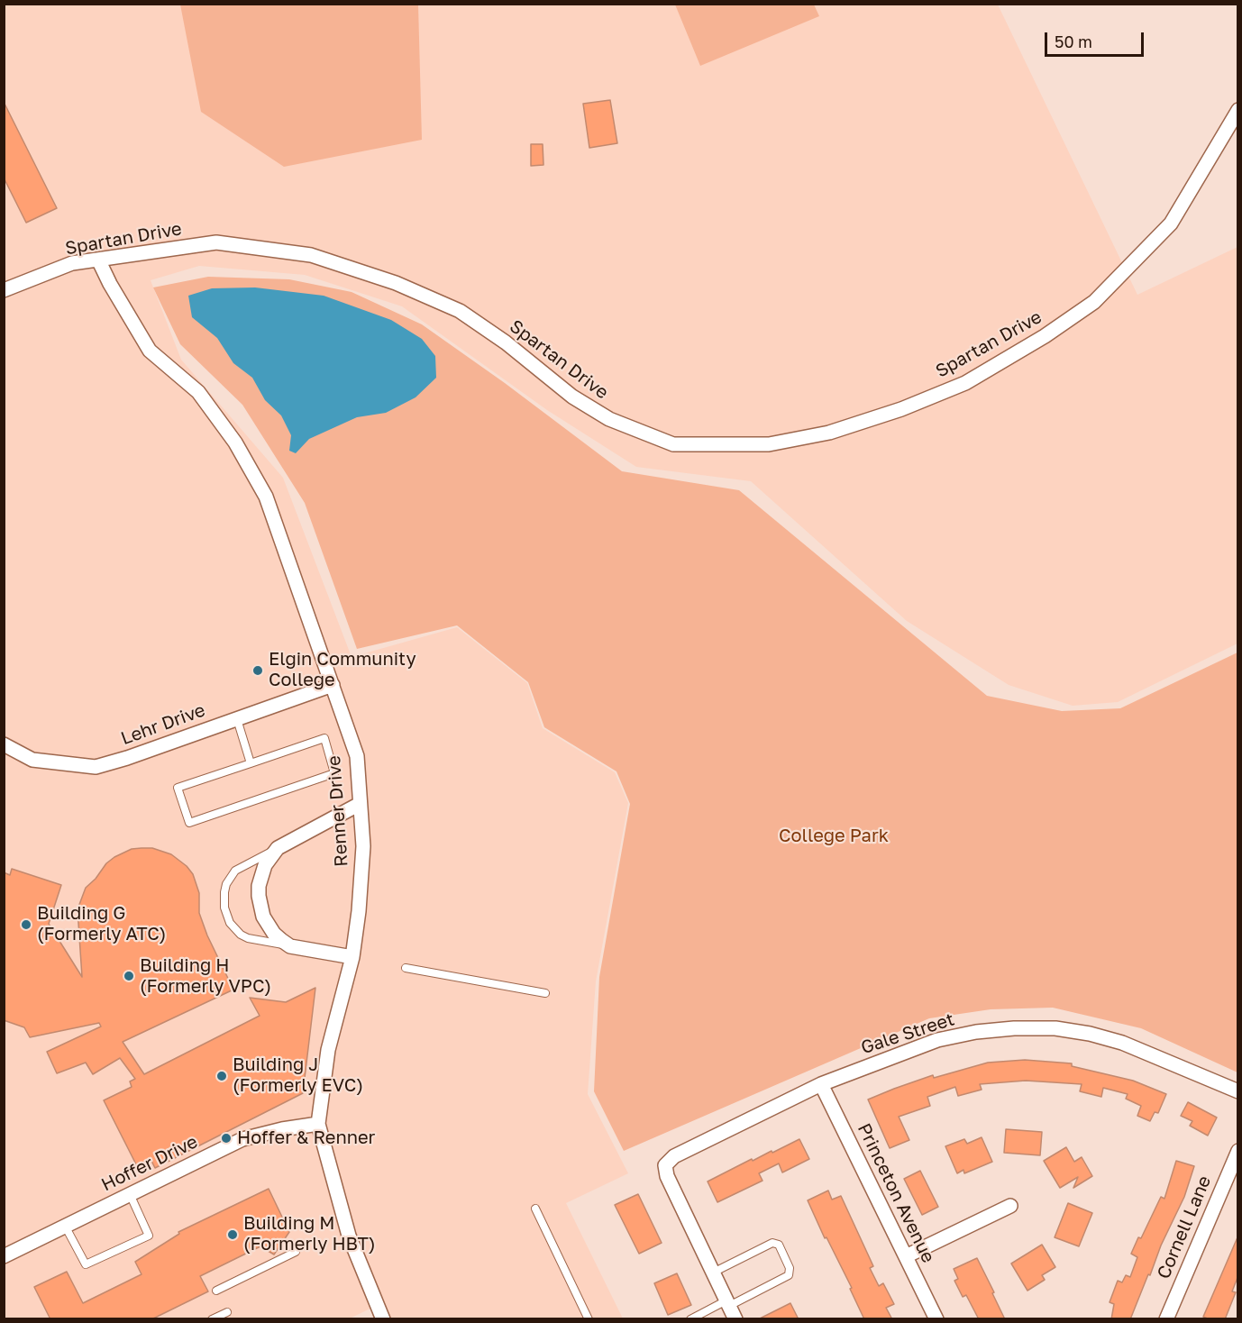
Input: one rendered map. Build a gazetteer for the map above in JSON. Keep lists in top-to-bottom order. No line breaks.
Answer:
{"streets":{"street":["Spartan Drive","Lehr Drive","Renner Drive","Gale Street","Hoffer Drive","Princeton Avenue","Cornell Lane"]},"crossings":[["Spartan Drive","Renner Drive"],["Lehr Drive","Renner Drive"],["Renner Drive","Hoffer Drive"],["Gale Street","Princeton Avenue"]],"parks":["College Park"],"places":["Elgin Community College","Building G (Formerly ATC)","Building H (Formerly VPC)","Building J (Formerly EVC)","Hoffer & Renner","Building M (Formerly HBT)"],"scale_bar":"50 m"}
